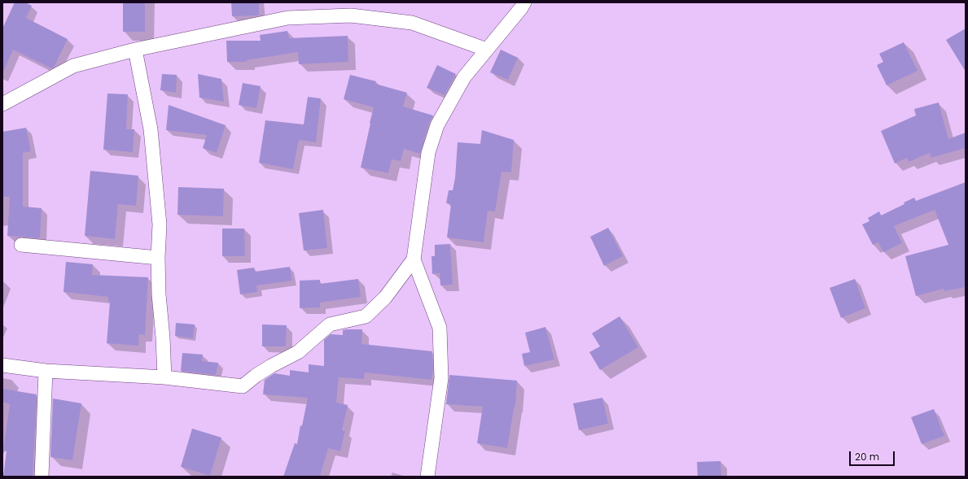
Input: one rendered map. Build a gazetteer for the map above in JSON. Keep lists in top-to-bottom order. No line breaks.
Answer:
{"scale_bar":"20 m"}
